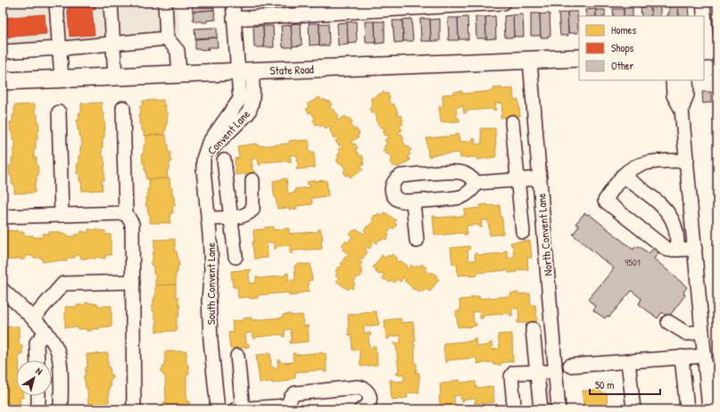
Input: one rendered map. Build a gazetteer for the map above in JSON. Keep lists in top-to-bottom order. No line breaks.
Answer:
{"streets":{"main road":["State Road"],"street":["Convent Lane","North Convent Lane","South Convent Lane"]},"crossings":[["State Road","Convent Lane"],["State Road","North Convent Lane"],["Convent Lane","South Convent Lane"]],"house_numbers":["9501"],"legend":["Homes","Shops","Other"],"scale_bar":"50 m","north":"top right"}
